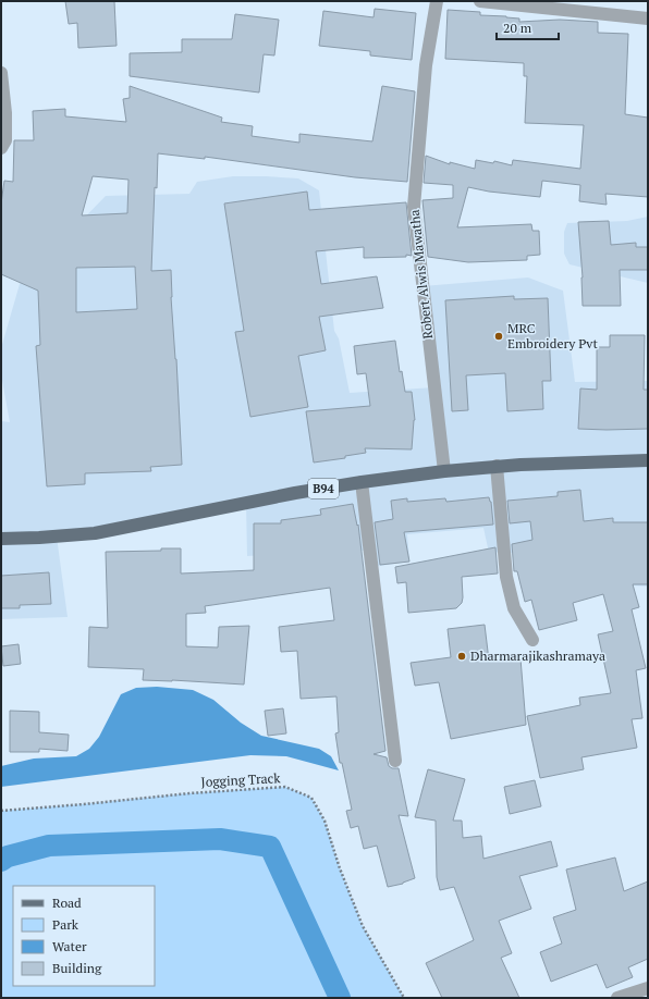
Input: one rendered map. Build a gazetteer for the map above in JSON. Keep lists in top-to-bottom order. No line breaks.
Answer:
{"streets":{"main road":["B94"],"street":["Robert Alwis Mawatha"],"path":["Jogging Track"]},"crossings":[["Robert Alwis Mawatha","B94"]],"places":["MRC Embroidery Pvt","Dharmarajikashramaya"],"legend":["Road","Park","Water","Building"],"scale_bar":"20 m"}
